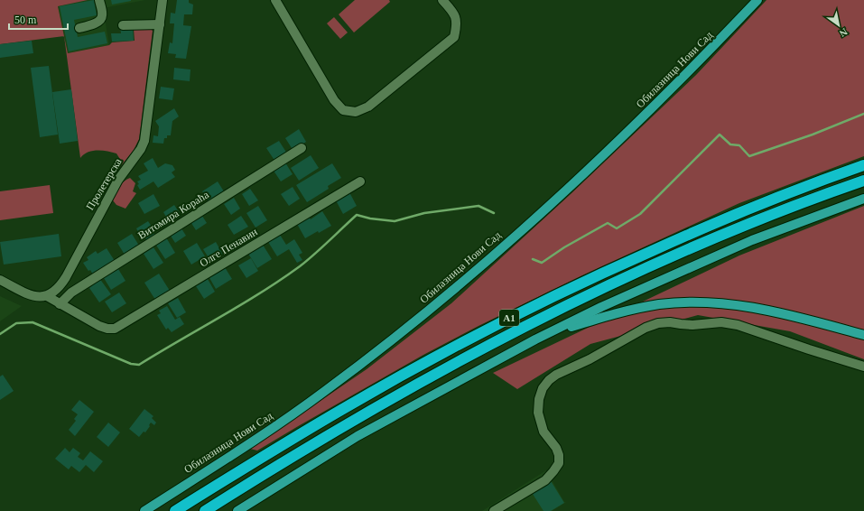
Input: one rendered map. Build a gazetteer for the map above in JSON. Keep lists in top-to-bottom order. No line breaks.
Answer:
{"streets":{"highway":["A1"],"main road":["Обилазница Нови Сад"],"street":["Пролетерска","Витомира Кораћа","Олге Пенавин"]},"crossings":[["Витомира Кораћа","Олге Пенавин"]],"scale_bar":"50 m","north":"bottom right"}
